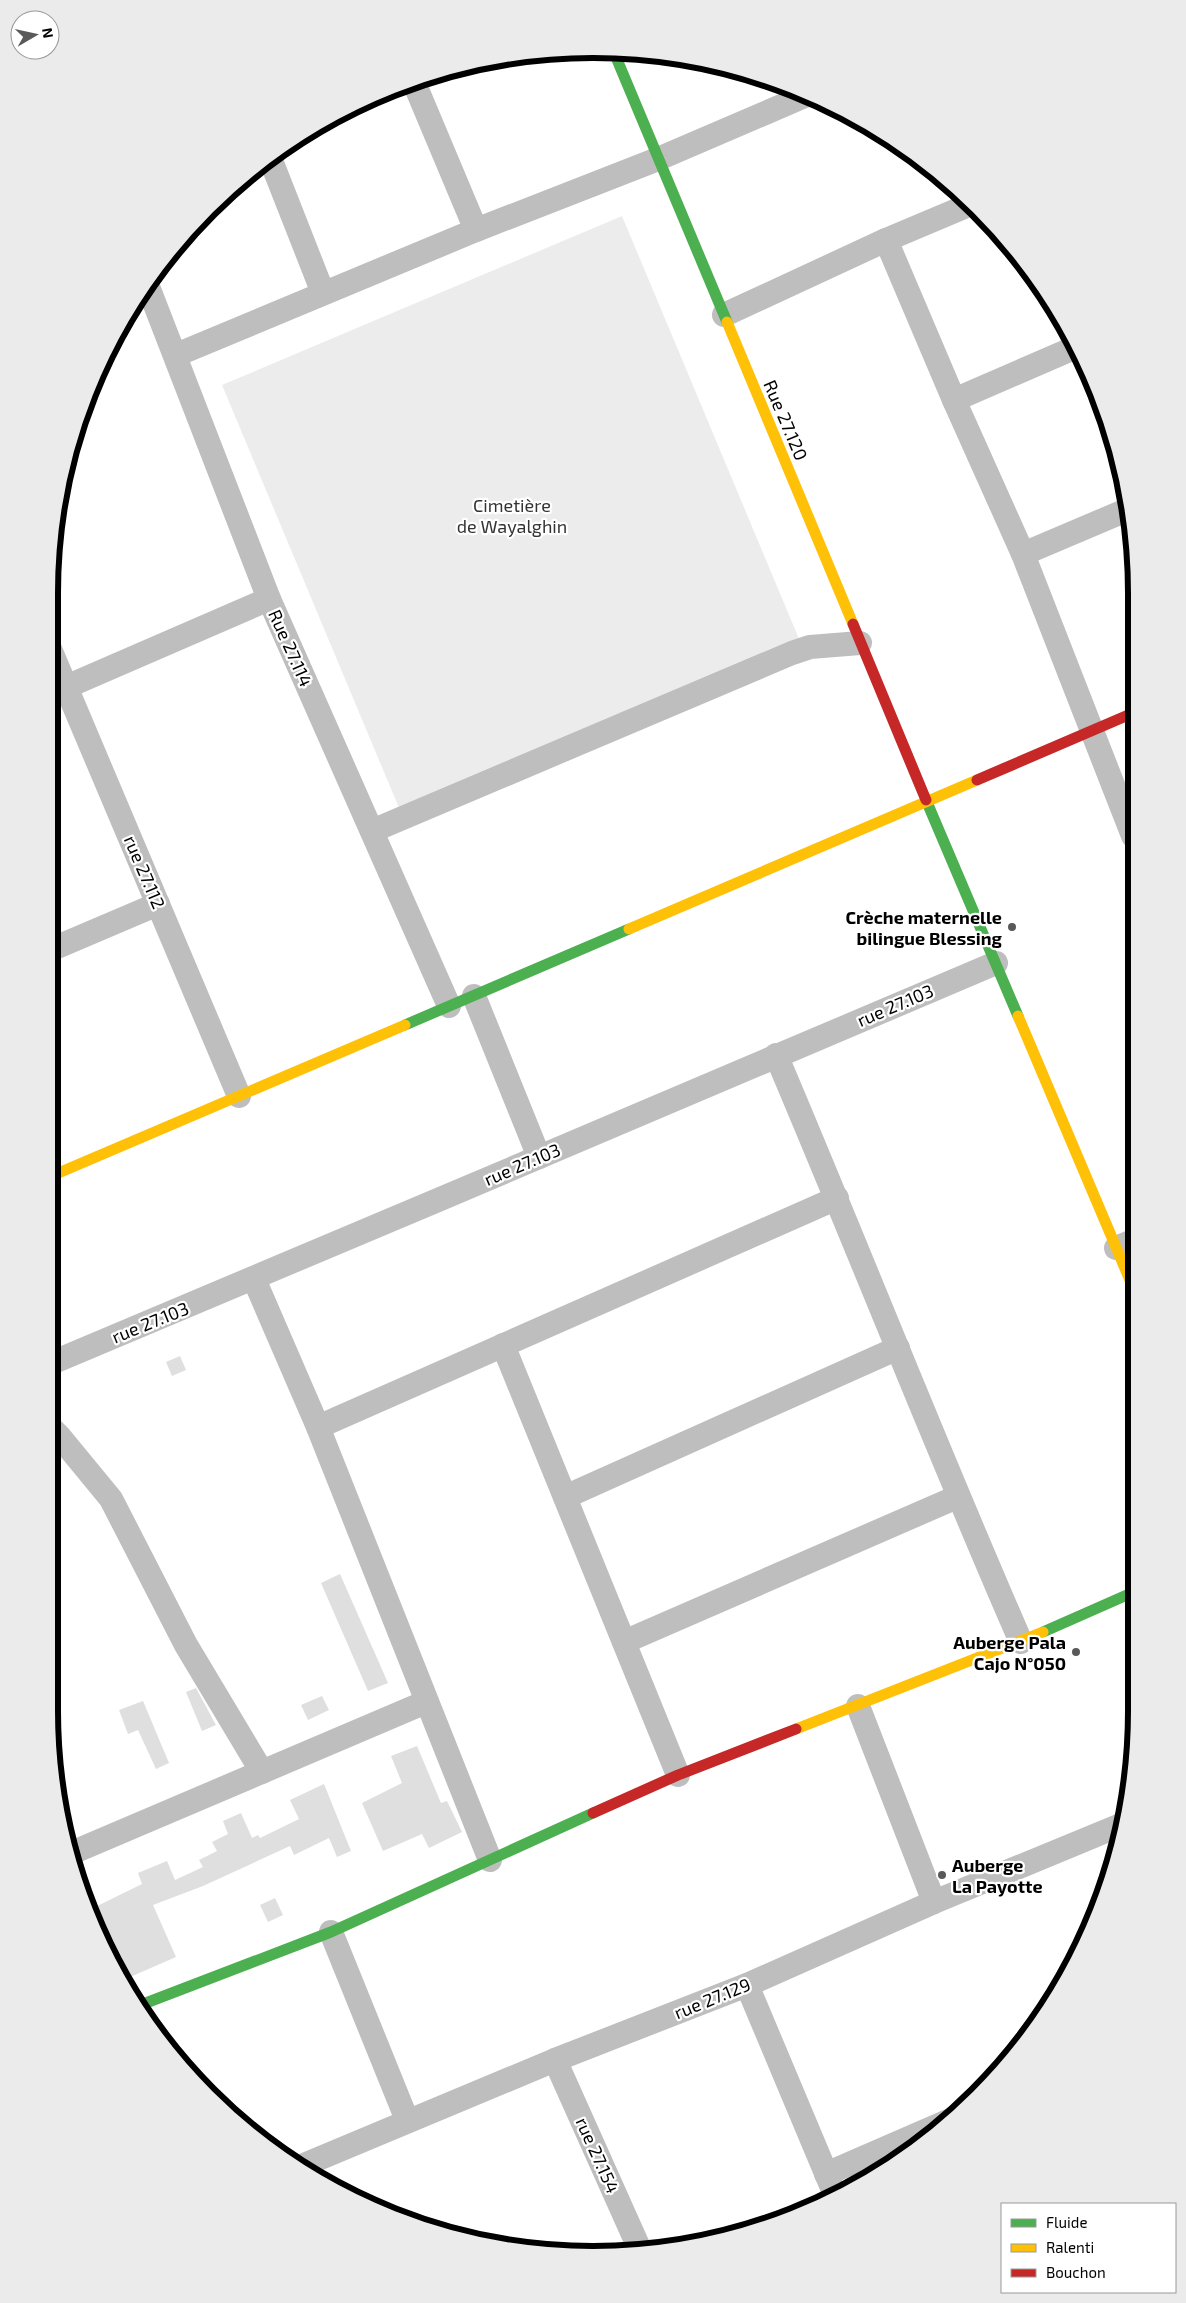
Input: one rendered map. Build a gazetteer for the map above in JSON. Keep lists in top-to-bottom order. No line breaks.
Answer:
{"streets":{"street":["Rue 27.120","Rue 27.114","rue 27.112","rue 27.103","rue 27.129","rue 27.154"]},"crossings":[["Rue 27.120","rue 27.103"],["rue 27.129","rue 27.154"]],"parks":["Cimetière de Wayalghin"],"places":["Crèche maternelle bilingue Blessing","Auberge Pala Cajo N°050","Auberge La Payotte"],"legend":["Fluide","Ralenti","Bouchon"],"north":"right"}
